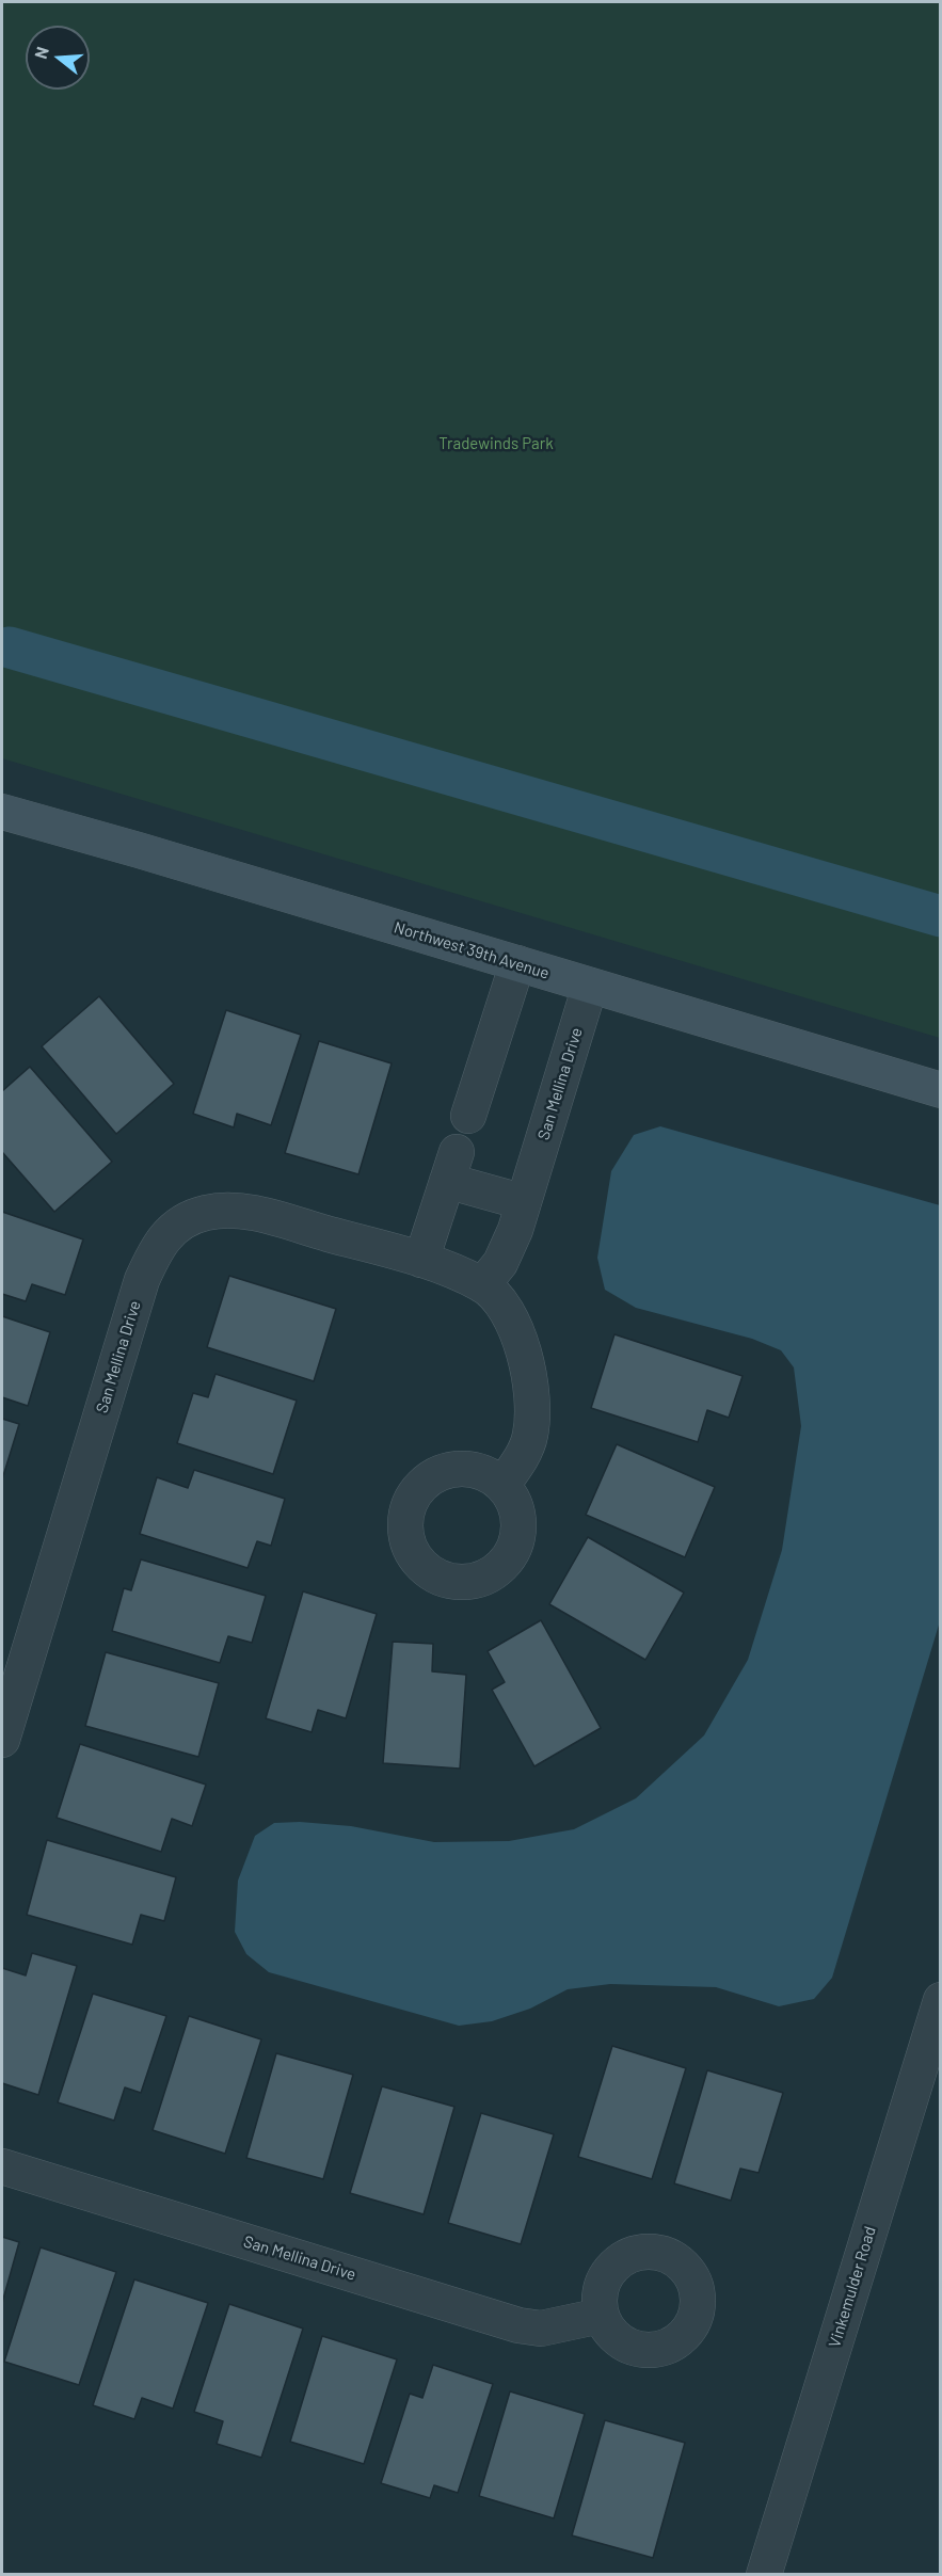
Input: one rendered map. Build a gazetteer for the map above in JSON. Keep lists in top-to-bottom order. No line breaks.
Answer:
{"streets":{"street":["Northwest 39th Avenue","San Mellina Drive","Vinkemulder Road"]},"crossings":[["Northwest 39th Avenue","San Mellina Drive"]],"parks":["Tradewinds Park"],"north":"left"}
